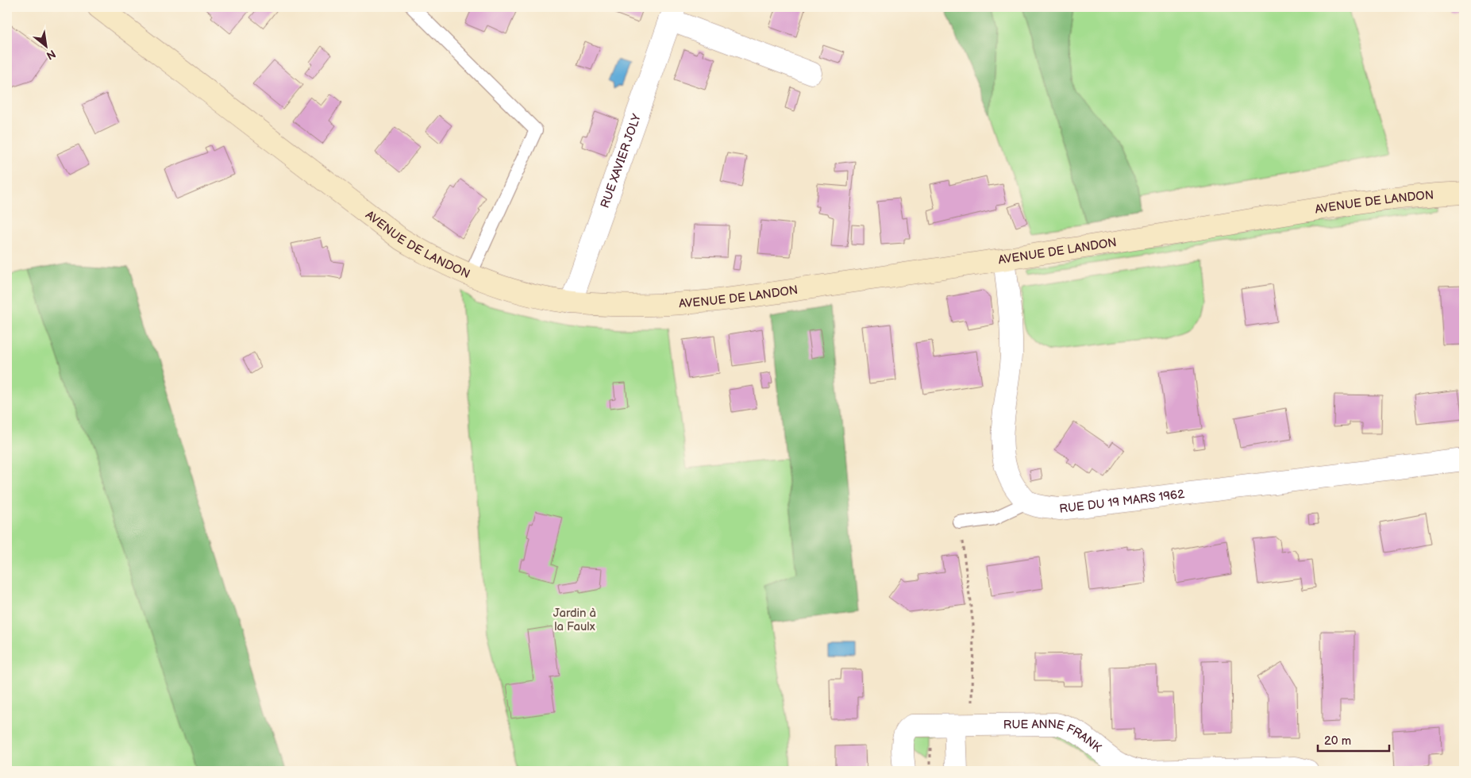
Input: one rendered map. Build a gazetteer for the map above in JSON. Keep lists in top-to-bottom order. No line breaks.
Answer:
{"streets":{"street":["RUE XAVIER JOLY","AVENUE DE LANDON","RUE DU 19 MARS 1962","RUE ANNE FRANK"]},"crossings":[["RUE XAVIER JOLY","AVENUE DE LANDON"]],"parks":["Jardin à la Faulx"],"scale_bar":"20 m","north":"bottom right"}
